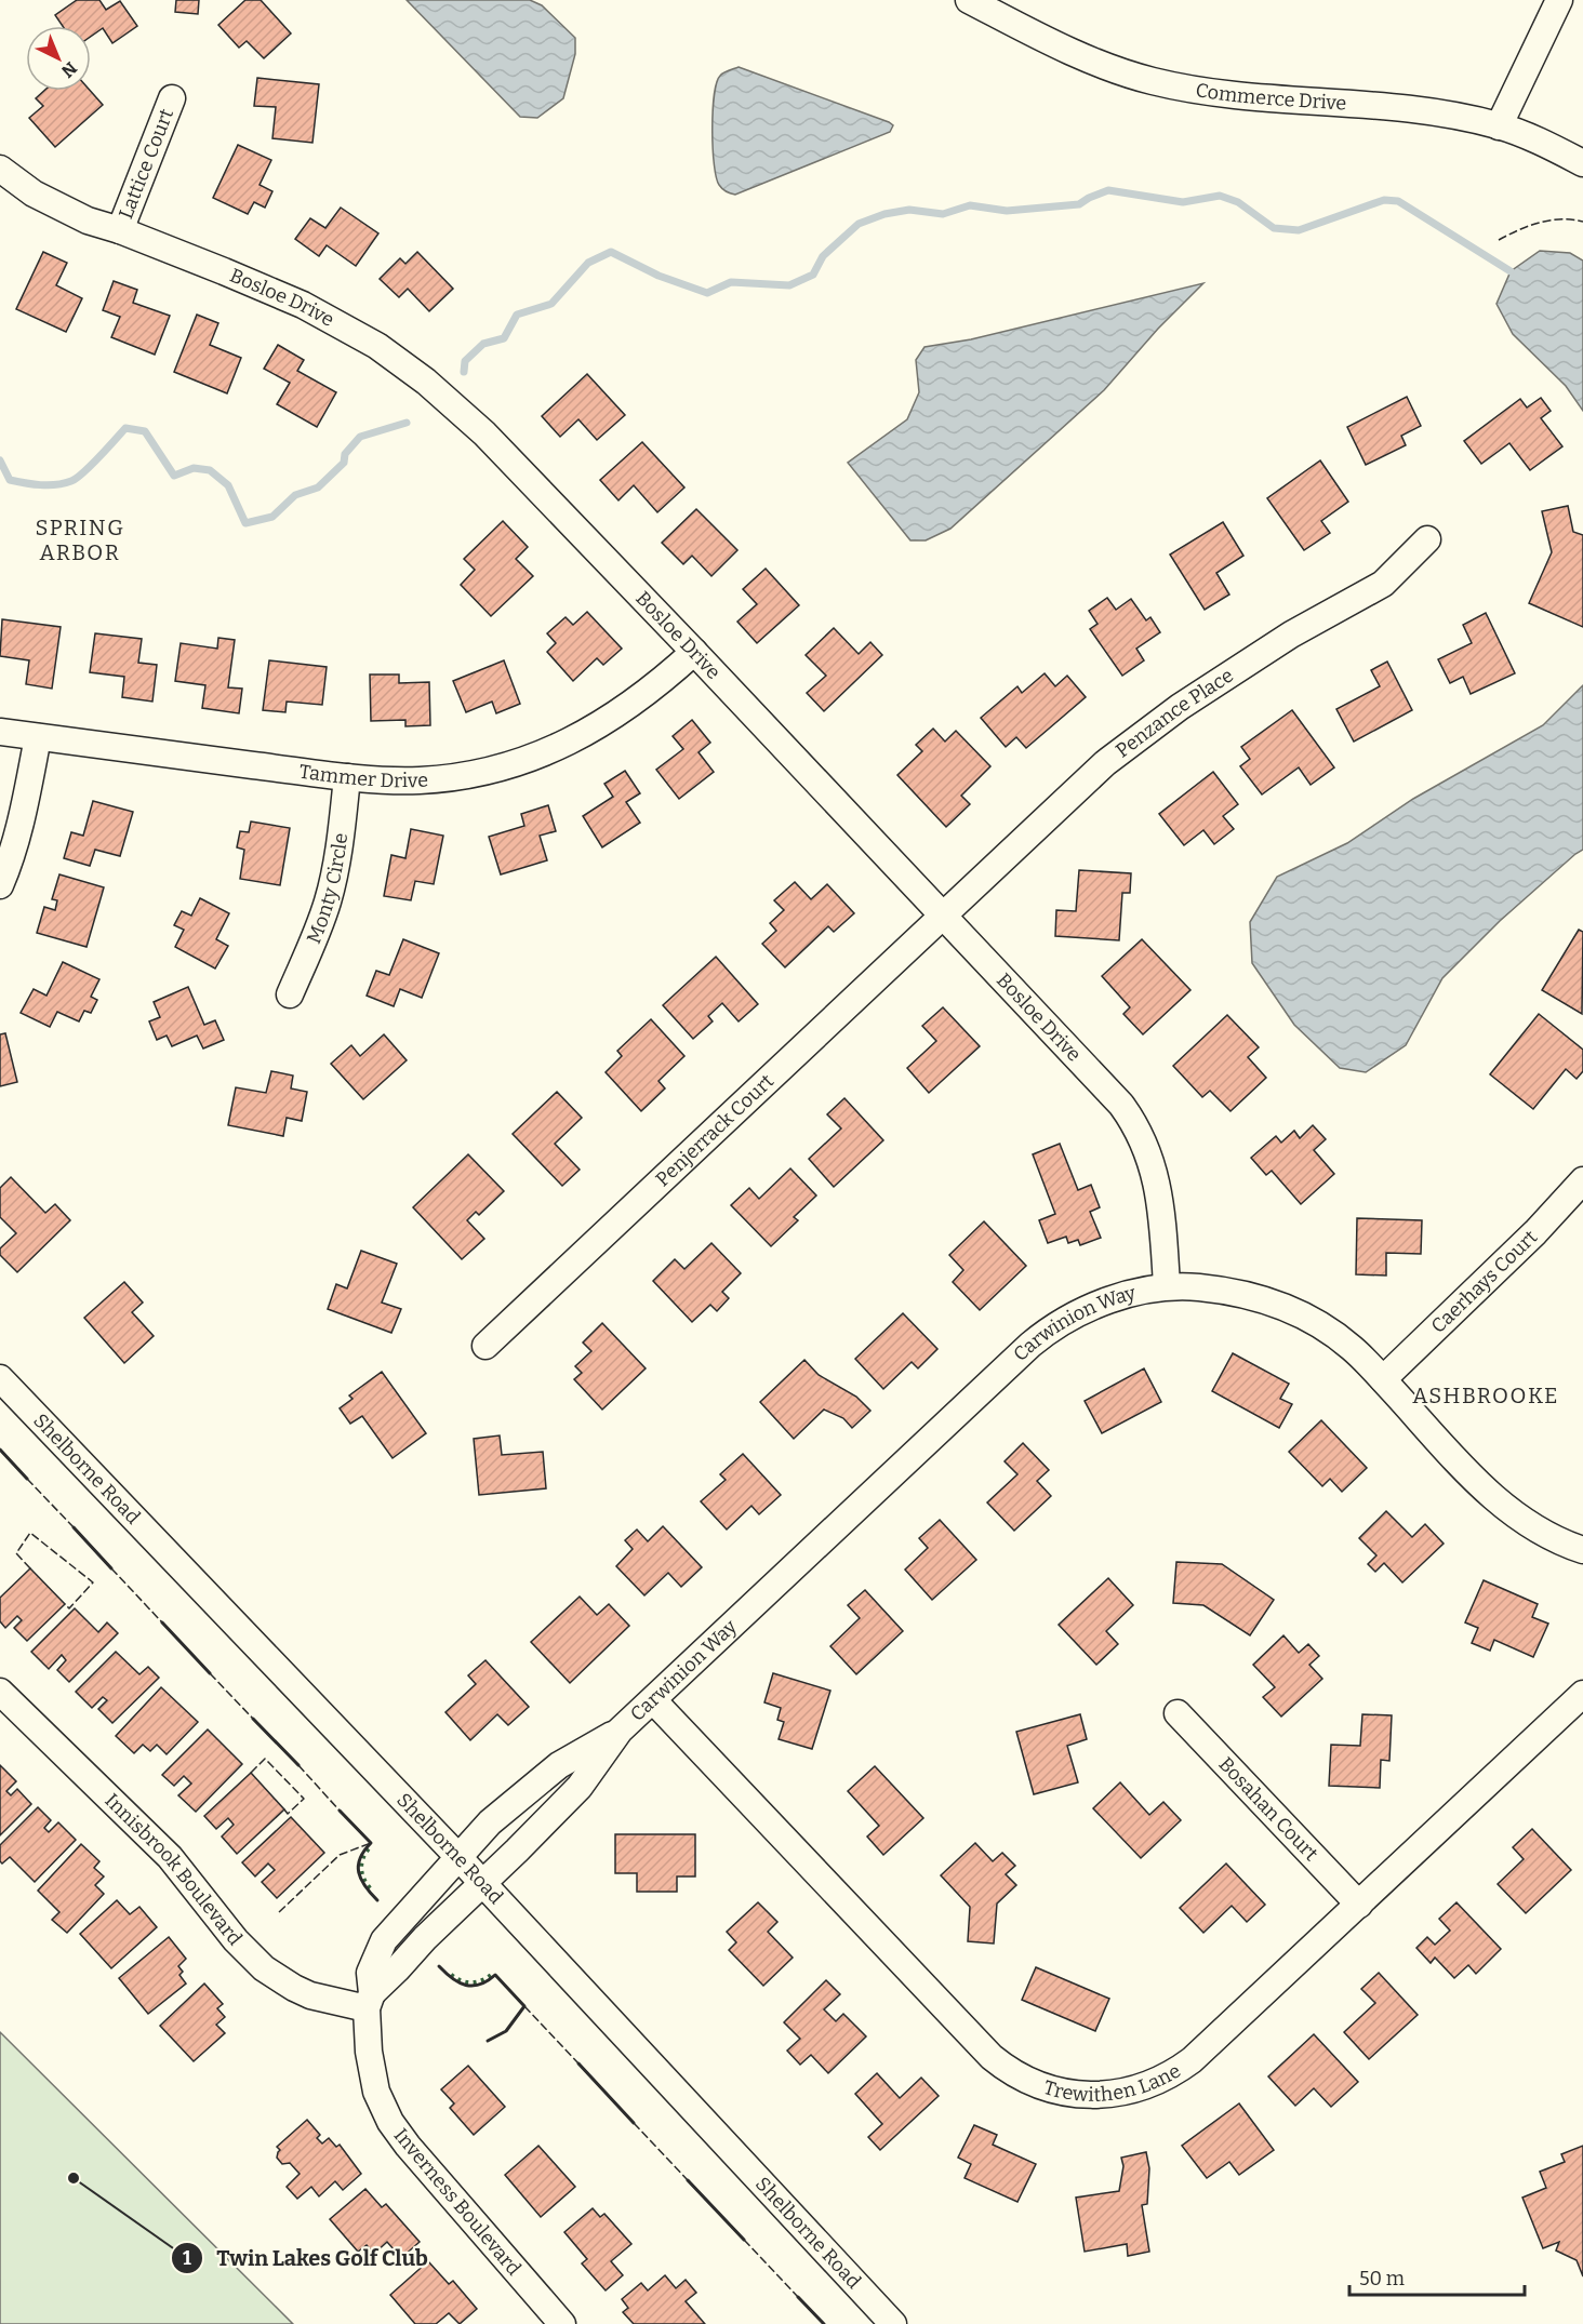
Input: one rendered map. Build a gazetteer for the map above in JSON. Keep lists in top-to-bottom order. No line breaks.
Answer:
{"streets":{"street":["Commerce Drive","Lattice Court","Bosloe Drive","Penzance Place","Tammer Drive","Monty Circle","Penjerrack Court","Caerhays Court","Carwinion Way","Shelborne Road","Bosahan Court","Innisbrook Boulevard","Trewithen Lane","Inverness Boulevard"]},"crossings":[["Lattice Court","Bosloe Drive"],["Bosloe Drive","Penzance Place"],["Bosloe Drive","Tammer Drive"],["Bosloe Drive","Penjerrack Court"],["Bosloe Drive","Carwinion Way"],["Penzance Place","Penjerrack Court"],["Tammer Drive","Monty Circle"],["Caerhays Court","Carwinion Way"],["Carwinion Way","Shelborne Road"],["Carwinion Way","Trewithen Lane"],["Carwinion Way","Inverness Boulevard"],["Shelborne Road","Inverness Boulevard"],["Bosahan Court","Trewithen Lane"],["Innisbrook Boulevard","Inverness Boulevard"]],"districts":["SPRING ARBOR","ASHBROOKE"],"places":["Twin Lakes Golf Club"],"scale_bar":"50 m","north":"bottom right"}
